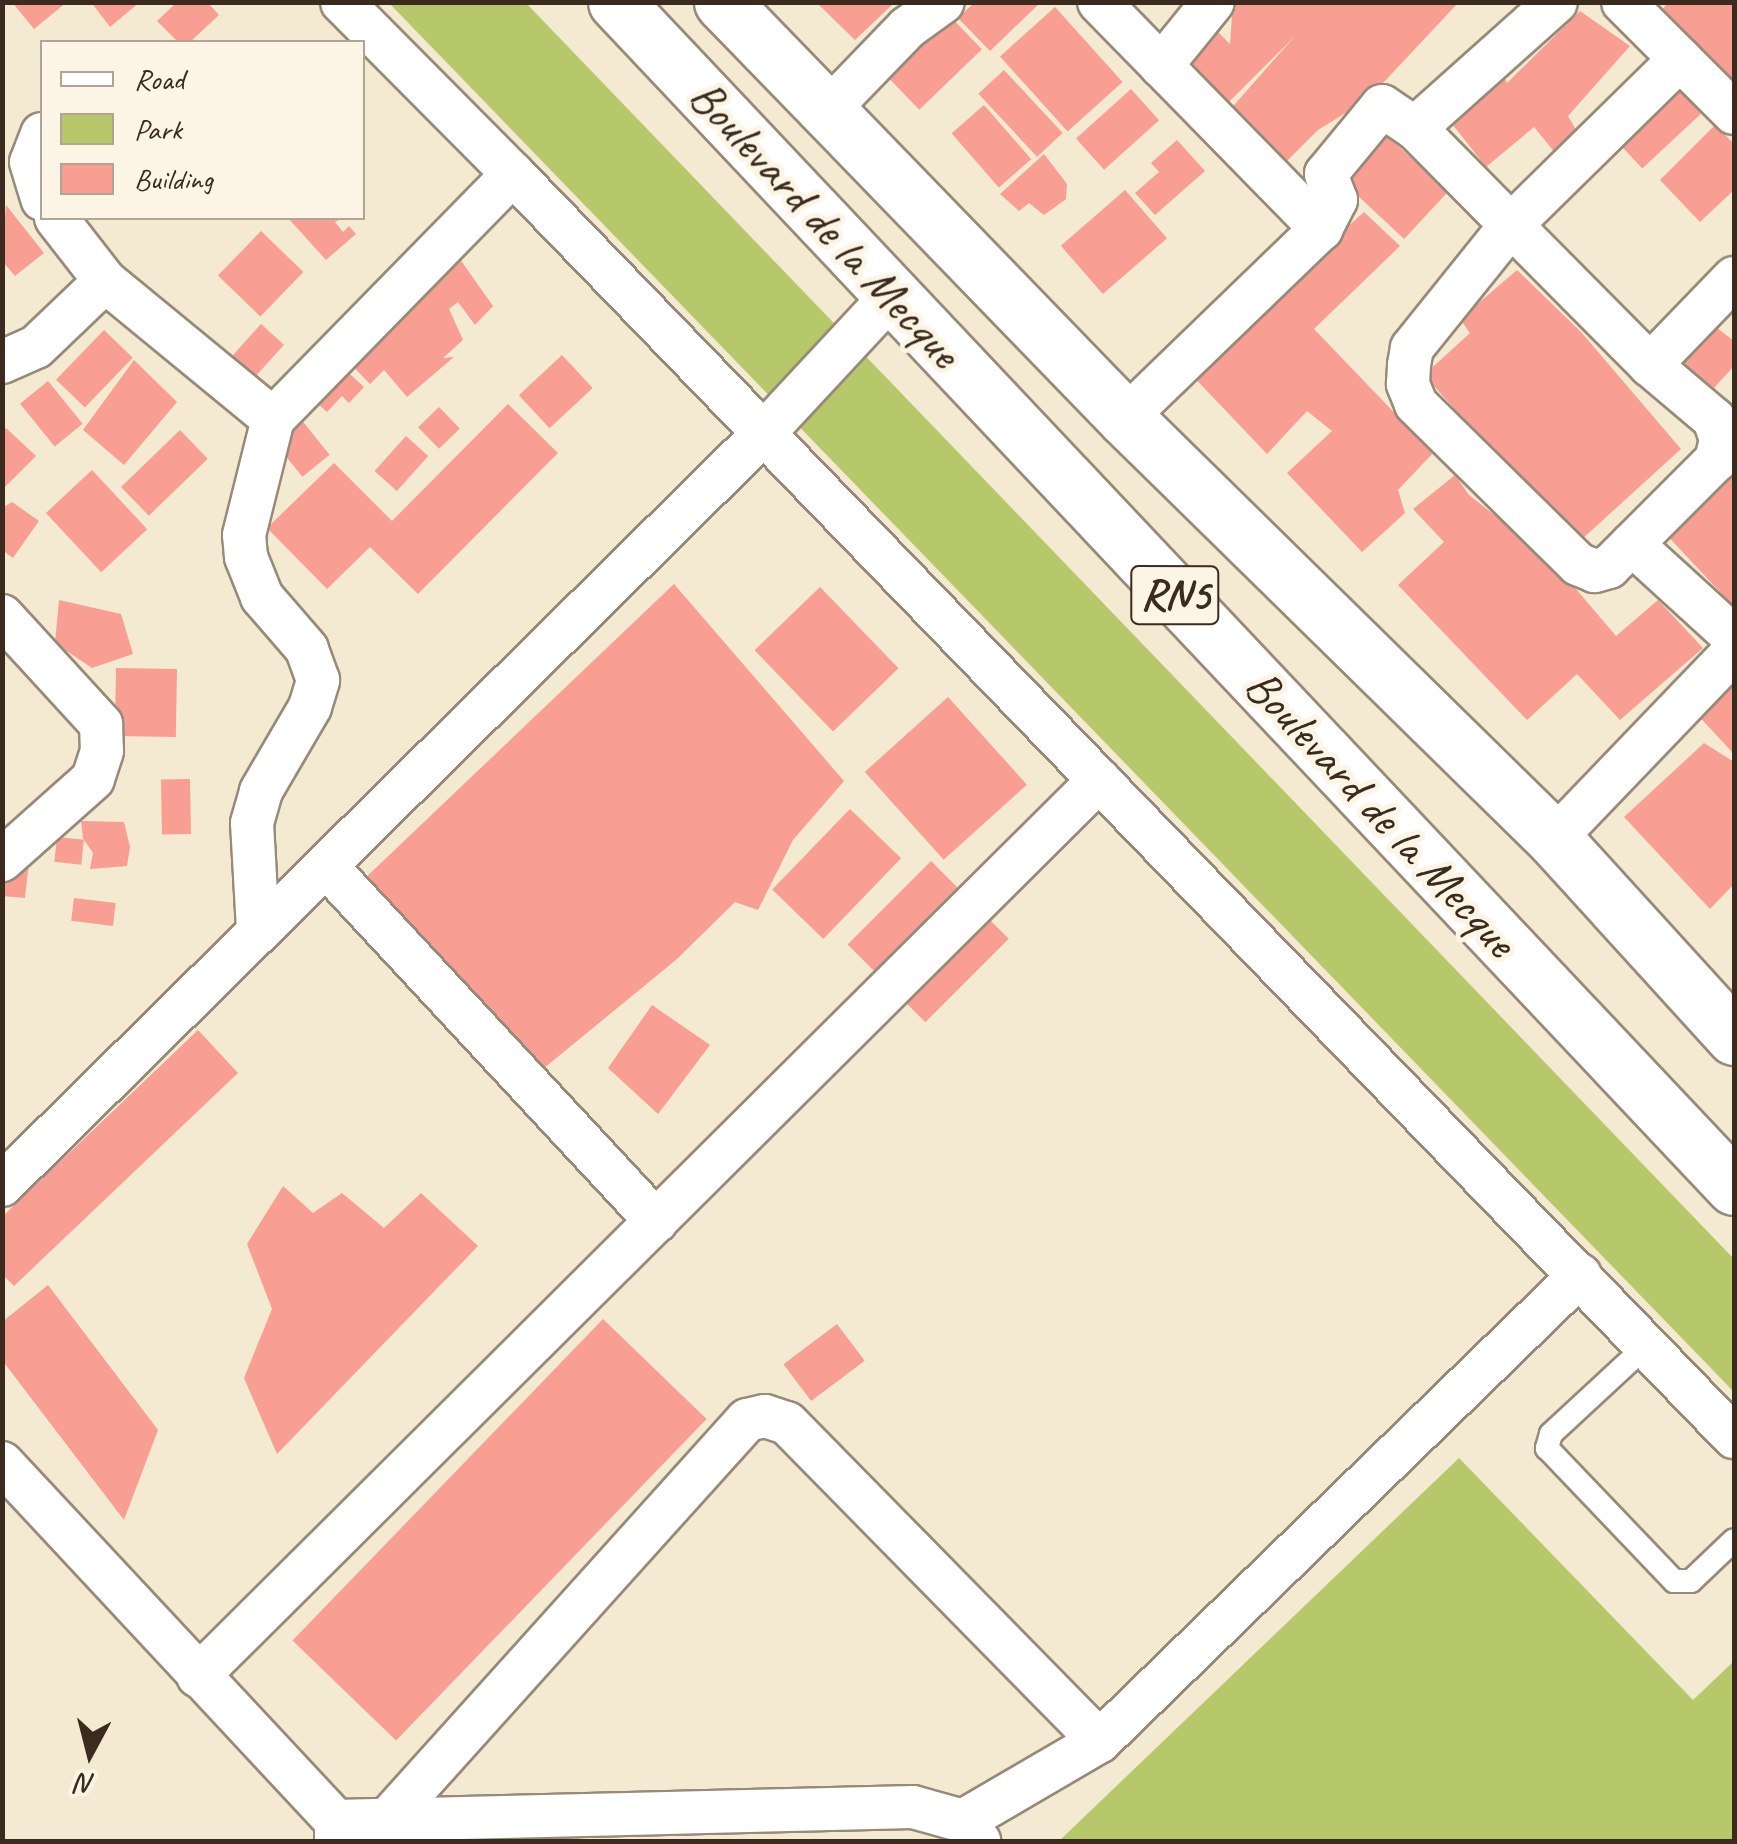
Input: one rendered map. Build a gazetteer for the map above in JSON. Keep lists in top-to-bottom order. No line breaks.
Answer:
{"streets":{"main road":["Boulevard de la Mecque","RN5"]},"legend":["Road","Park","Building"],"north":"bottom"}
